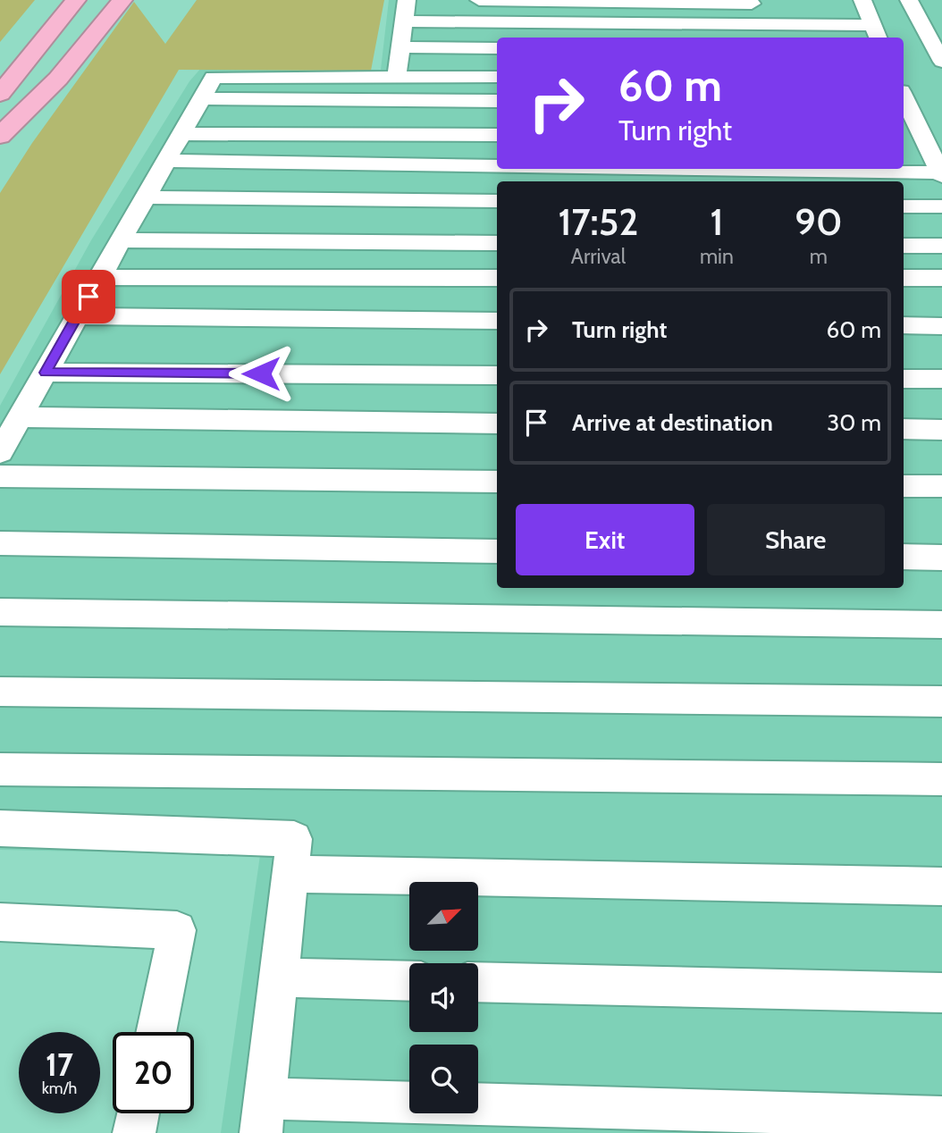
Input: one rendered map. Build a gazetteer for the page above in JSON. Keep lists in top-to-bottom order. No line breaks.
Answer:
{"north":"top right","page":{"turn":["60 m","Turn right"],"eta":["17:52","Arrival","1","min","90","m"],"list":[{"name":"Turn right","value":"60 m"},{"name":"Arrive at destination","value":"30 m"}],"buttons":["Exit","Share"],"speed":"17 km/h","limit":"20"}}
